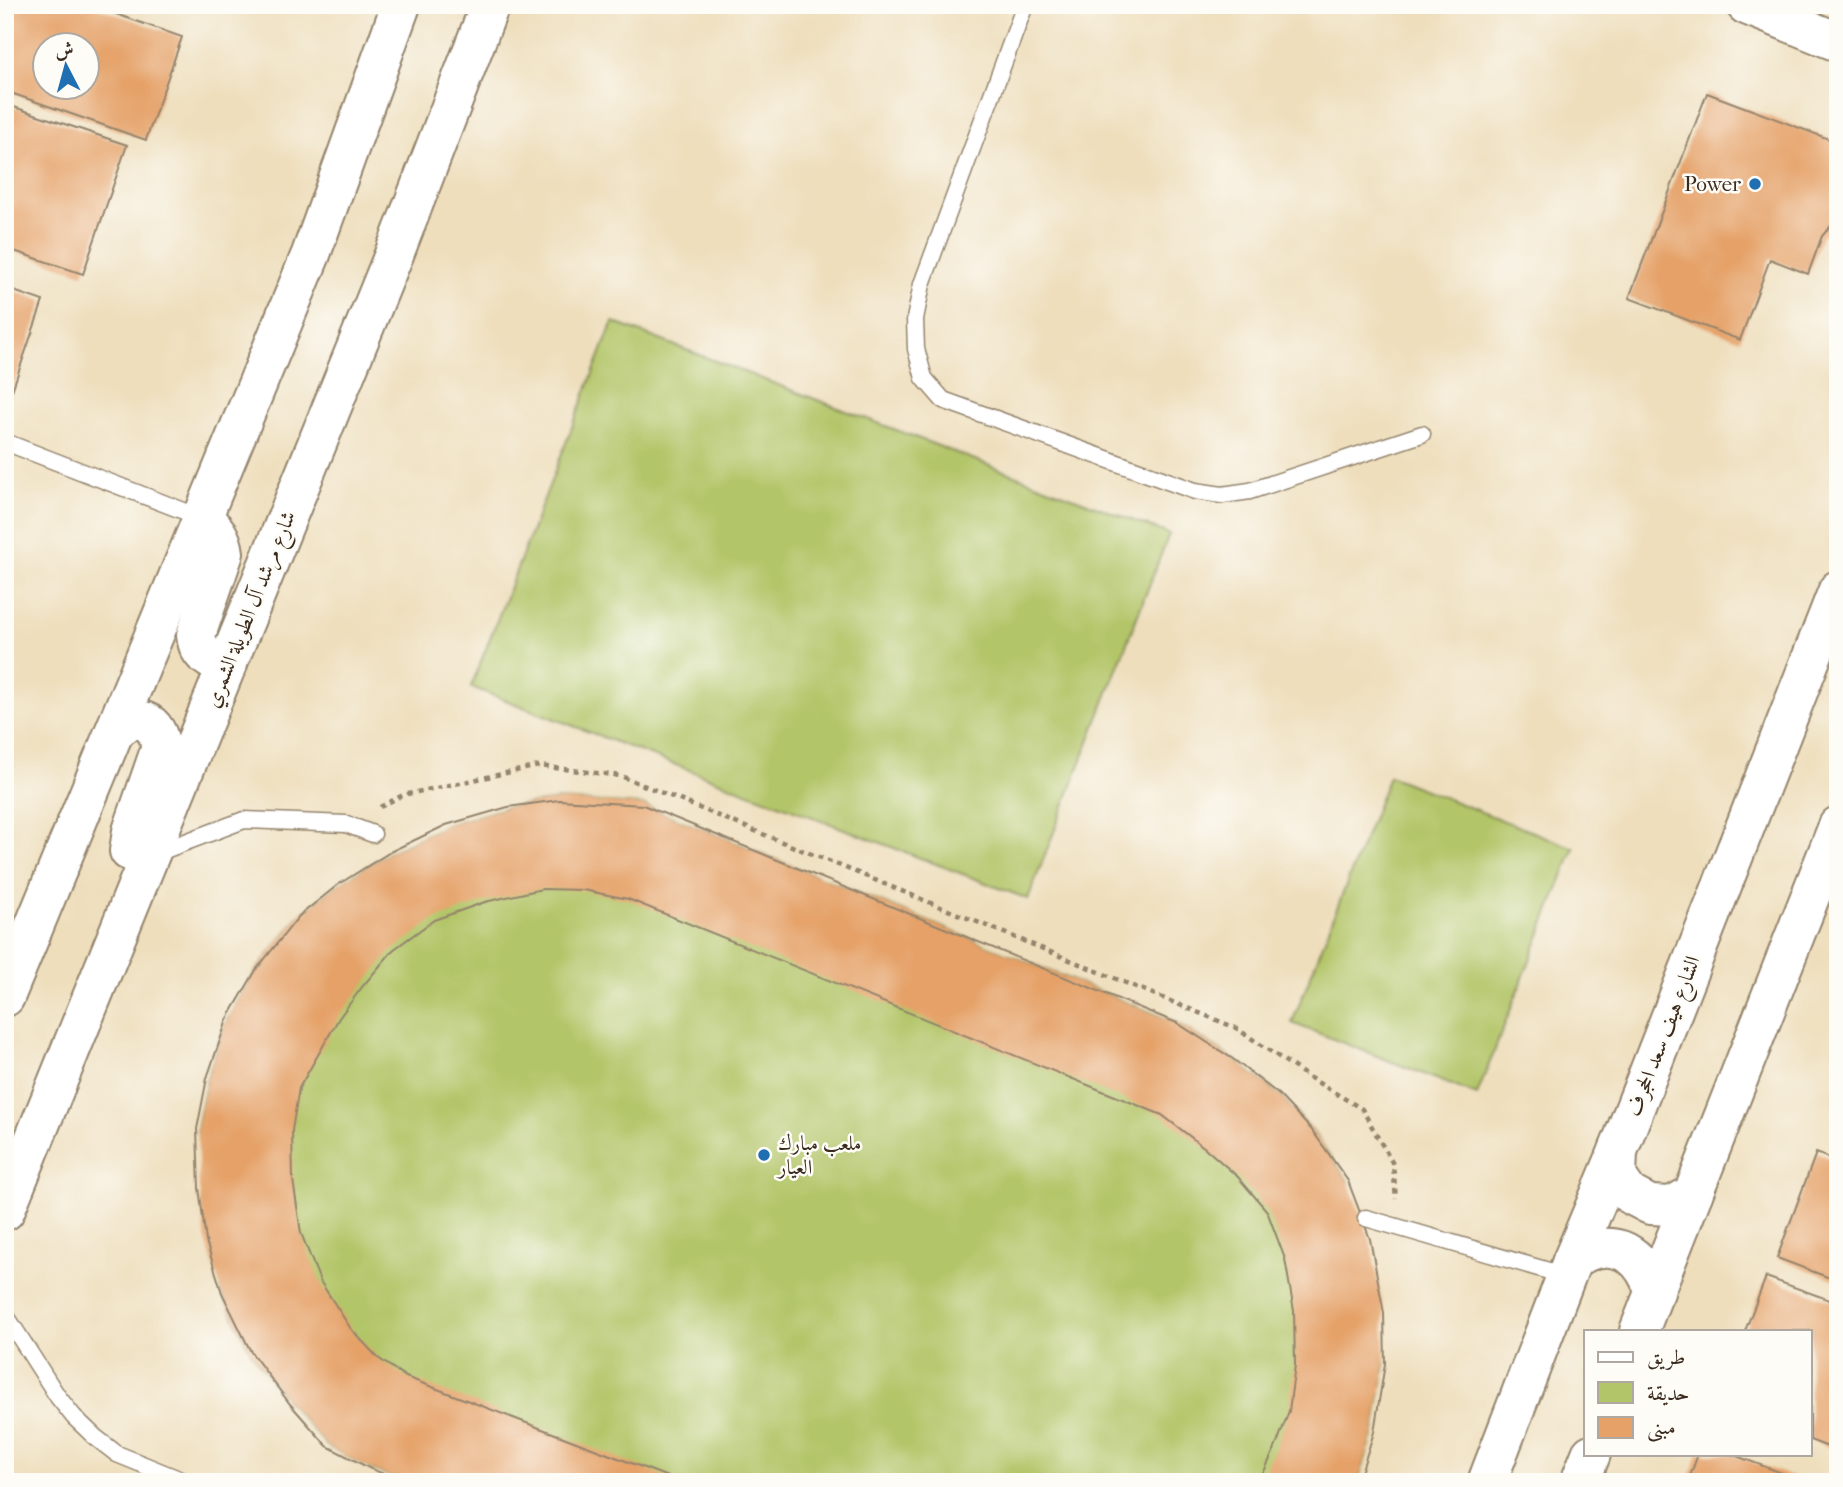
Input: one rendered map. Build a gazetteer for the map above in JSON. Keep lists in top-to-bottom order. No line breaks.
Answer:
{"streets":{"main road":["شارع مرشد آل الطويلة الشمري","الشارع هيف سعد الحجرف"]},"places":["Power","ملعب مبارك العيار"],"legend":["طريق","حديقة","مبنى"],"north":"top"}
